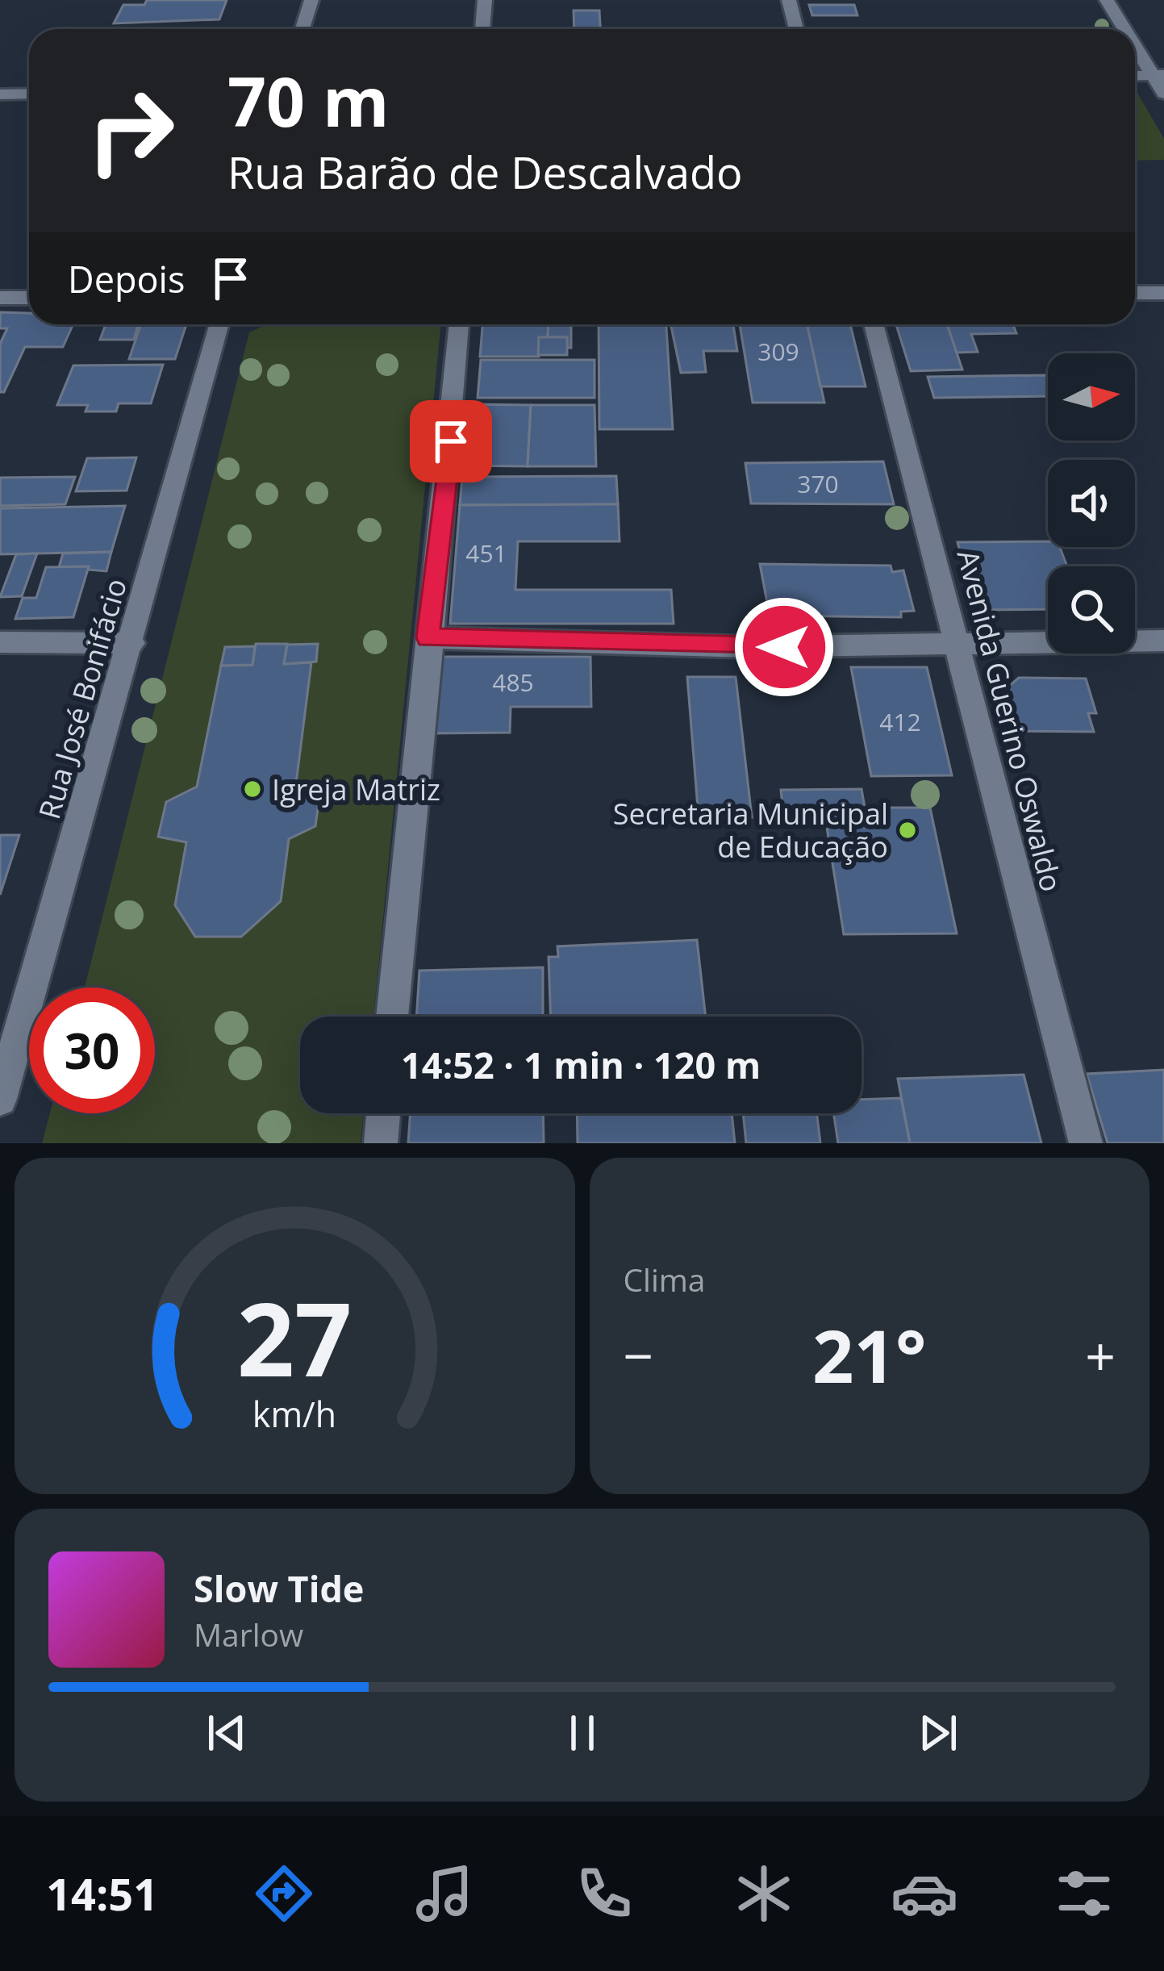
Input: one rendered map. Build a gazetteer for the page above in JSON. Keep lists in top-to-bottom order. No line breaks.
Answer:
{"streets":{"street":["Rua José Bonifácio","Avenida Guerino Oswaldo"]},"places":["Igreja Matriz","Secretaria Municipal de Educação"],"house_numbers":["309","370","451","485","412"],"north":"right","page":{"turn":["70 m","Rua Barão de Descalvado"],"then":"Depois","limit":"30","trip":"14:52 · 1 min · 120 m","tile":"Clima","heat":["−","21°","+"],"song":["Slow Tide","Marlow"],"tabs":"14:51","gauge":["27","km/h"]}}
